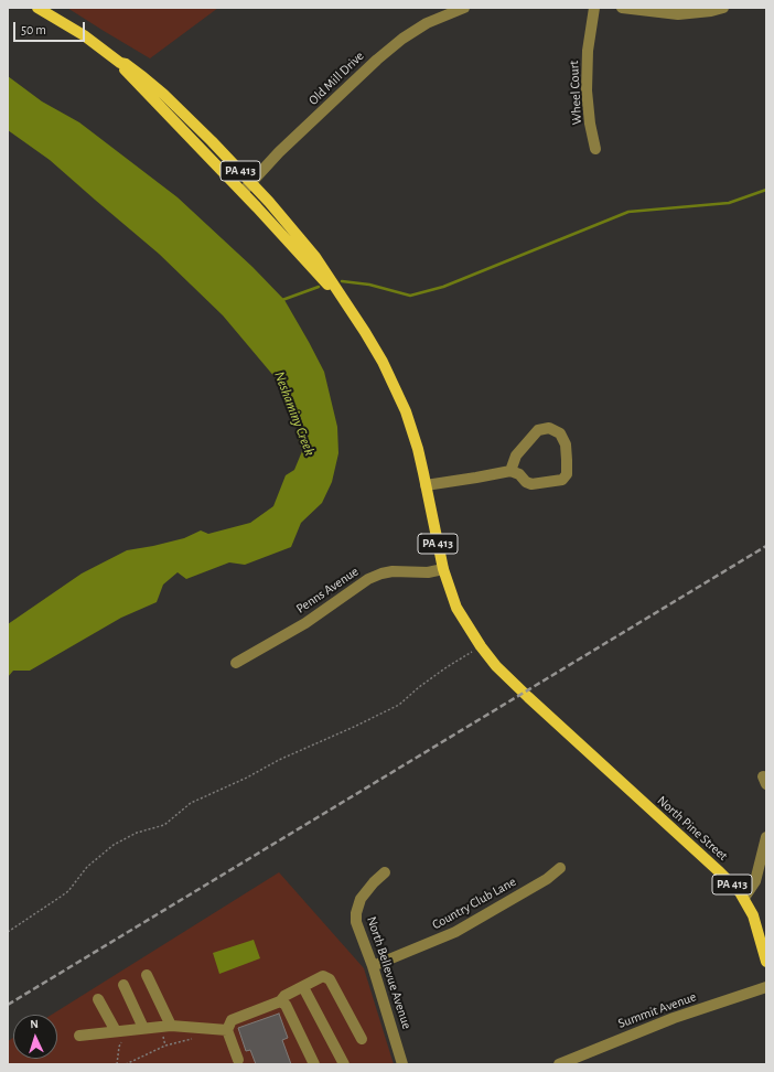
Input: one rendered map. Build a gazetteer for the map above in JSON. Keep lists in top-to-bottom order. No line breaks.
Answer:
{"streets":{"main road":["PA 413","North Pine Street"],"street":["Old Mill Drive","Wheel Court","Penns Avenue","Country Club Lane","North Bellevue Avenue","Summit Avenue"]},"crossings":[["Old Mill Drive","PA 413"],["PA 413","Penns Avenue"],["PA 413","North Pine Street"],["Country Club Lane","North Bellevue Avenue"]],"water":["Neshaminy Creek"],"scale_bar":"50 m","north":"top"}
